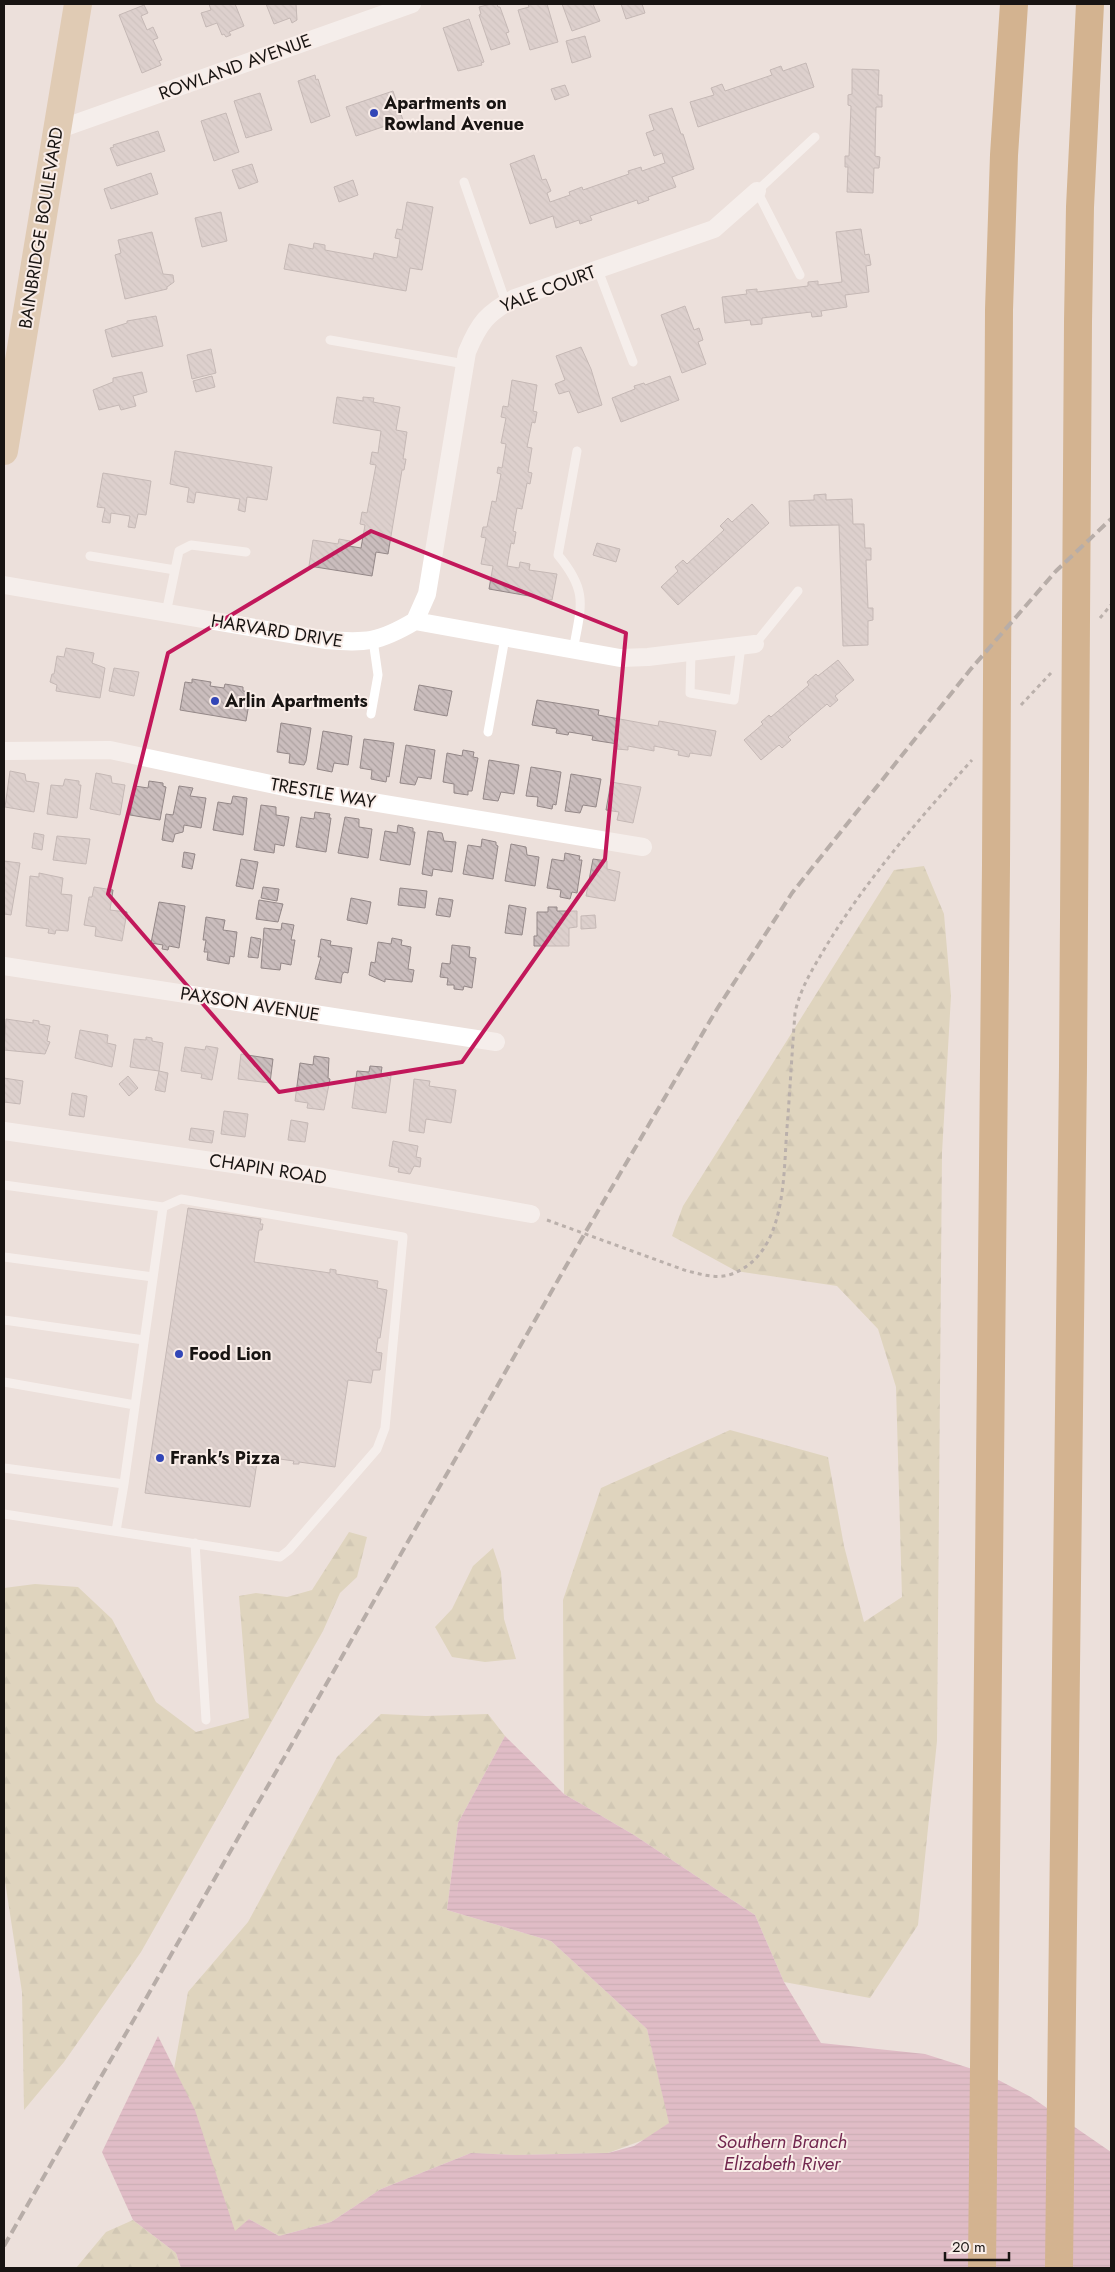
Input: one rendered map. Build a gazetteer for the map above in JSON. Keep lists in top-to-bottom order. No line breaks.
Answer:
{"streets":{"main road":["BAINBRIDGE BOULEVARD"],"street":["ROWLAND AVENUE","YALE COURT","HARVARD DRIVE","TRESTLE WAY","PAXSON AVENUE","CHAPIN ROAD"]},"crossings":[["ROWLAND AVENUE","BAINBRIDGE BOULEVARD"],["YALE COURT","HARVARD DRIVE"]],"water":["Southern Branch Elizabeth River"],"places":["Apartments on Rowland Avenue","Arlin Apartments","Food Lion","Frank's Pizza"],"scale_bar":"20 m"}
